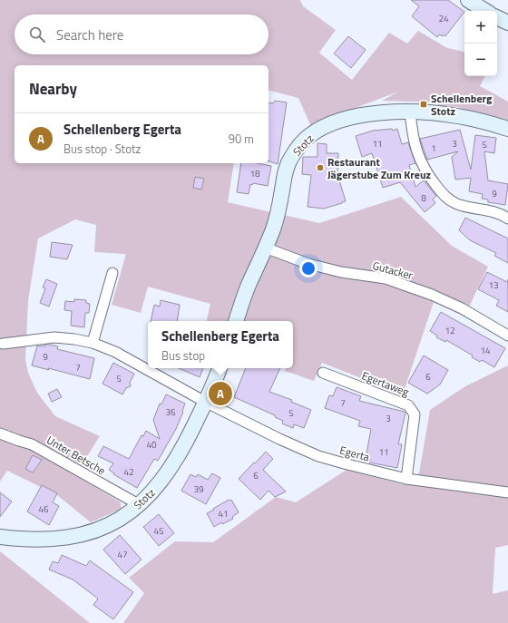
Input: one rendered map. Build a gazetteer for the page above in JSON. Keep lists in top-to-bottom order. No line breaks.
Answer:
{"streets":{"street":["Stotz","Gutacker","Egertaweg","Egerta","Unter Betsche"]},"crossings":[["Stotz","Gutacker"],["Stotz","Egerta"],["Stotz","Unter Betsche"],["Egertaweg","Egerta"]],"places":{"transit":["Schellenberg Stotz"],"other":["Restaurant Jägerstube Zum Kreuz"]},"house_numbers":["24","11","3","5","1","18","9","8","13","12","14","9","7","6","5","7","36","5","3","40","11","42","6","39","46","41","45","47"],"page":{"map_buttons":["+","−"],"search":"Search here","heading":"Nearby","list":[{"mark":"A","name":"Schellenberg Egerta","note":"Bus stop · Stotz","value":"90 m"}],"popup":["Schellenberg Egerta","Bus stop"],"pins":"A"}}
